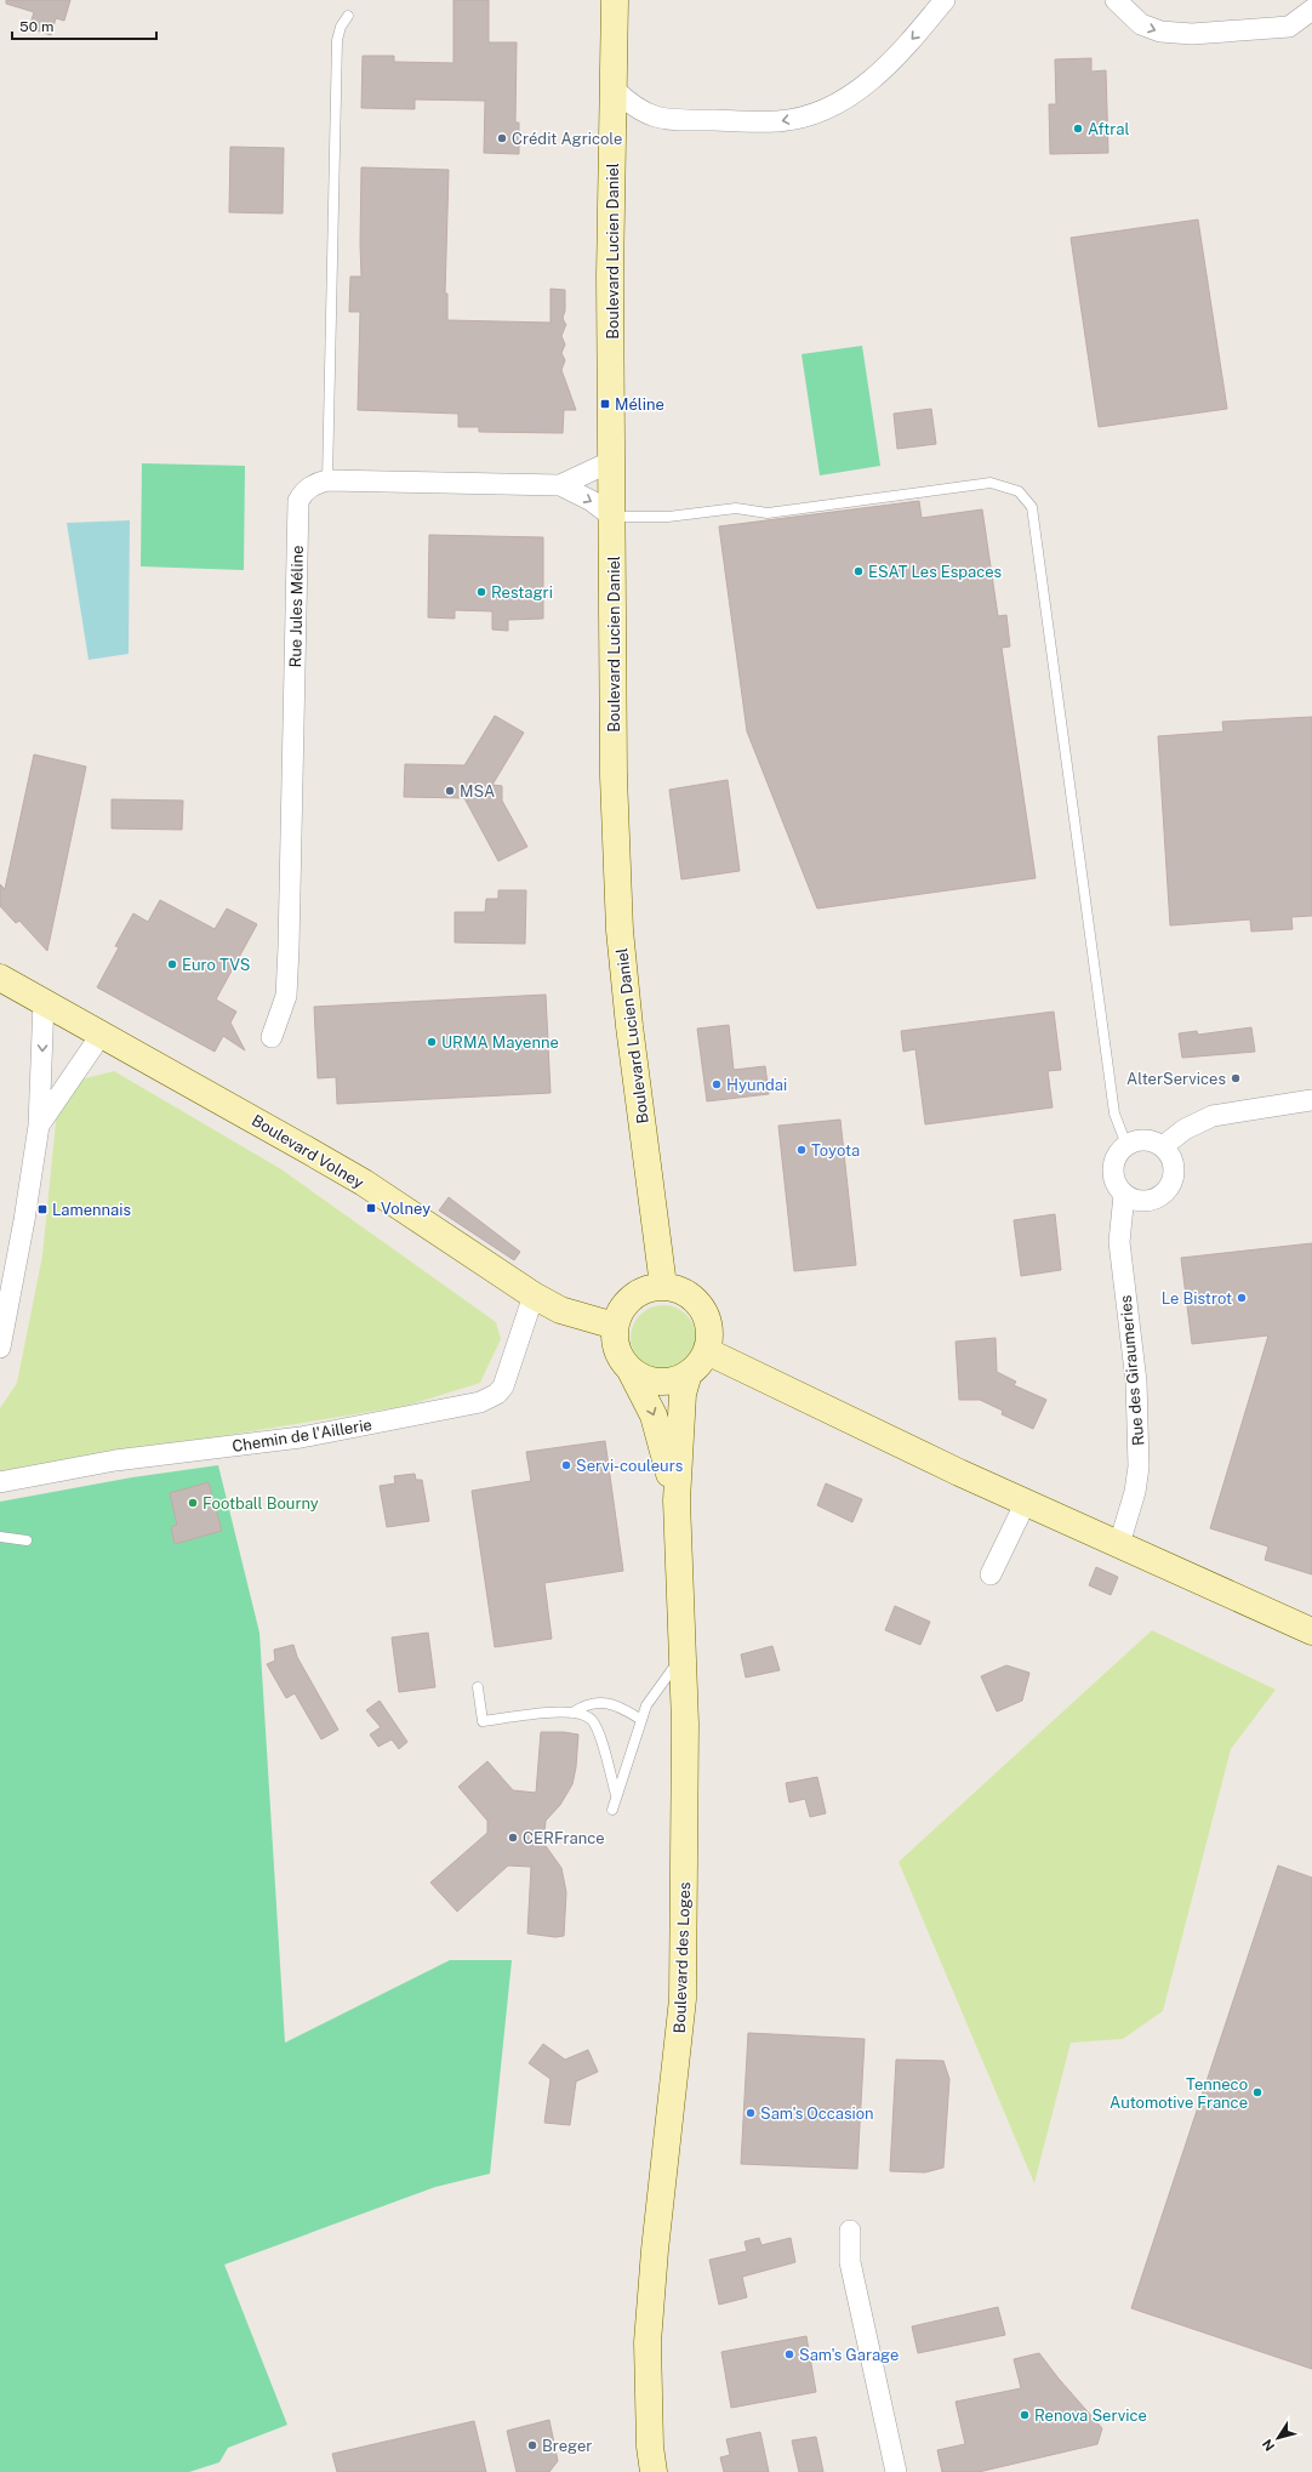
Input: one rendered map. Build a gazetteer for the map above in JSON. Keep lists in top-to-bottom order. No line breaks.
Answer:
{"streets":{"main road":["Boulevard Lucien Daniel","Boulevard Volney","Boulevard des Loges"],"street":["Rue Jules Méline","Rue des Giraumeries","Chemin de l'Aillerie"]},"crossings":[["Boulevard Lucien Daniel","Rue Jules Méline"],["Boulevard Lucien Daniel","Boulevard Volney"],["Boulevard Lucien Daniel","Boulevard des Loges"],["Boulevard Volney","Chemin de l'Aillerie"],["Boulevard Volney","Boulevard des Loges"]],"places":{"other":["Aftral","Crédit Agricole","ESAT Les Espaces","Restagri","MSA","Euro TVS","URMA Mayenne","AlterServices","Hyundai","Toyota","Le Bistrot","Servi-couleurs","Football Bourny","CERFrance","Tenneco Automotive France","Sam's Occasion","Sam's Garage","Renova Service","Breger"],"transit":["Méline","Volney","Lamennais"]},"scale_bar":"50 m","north":"bottom left"}
